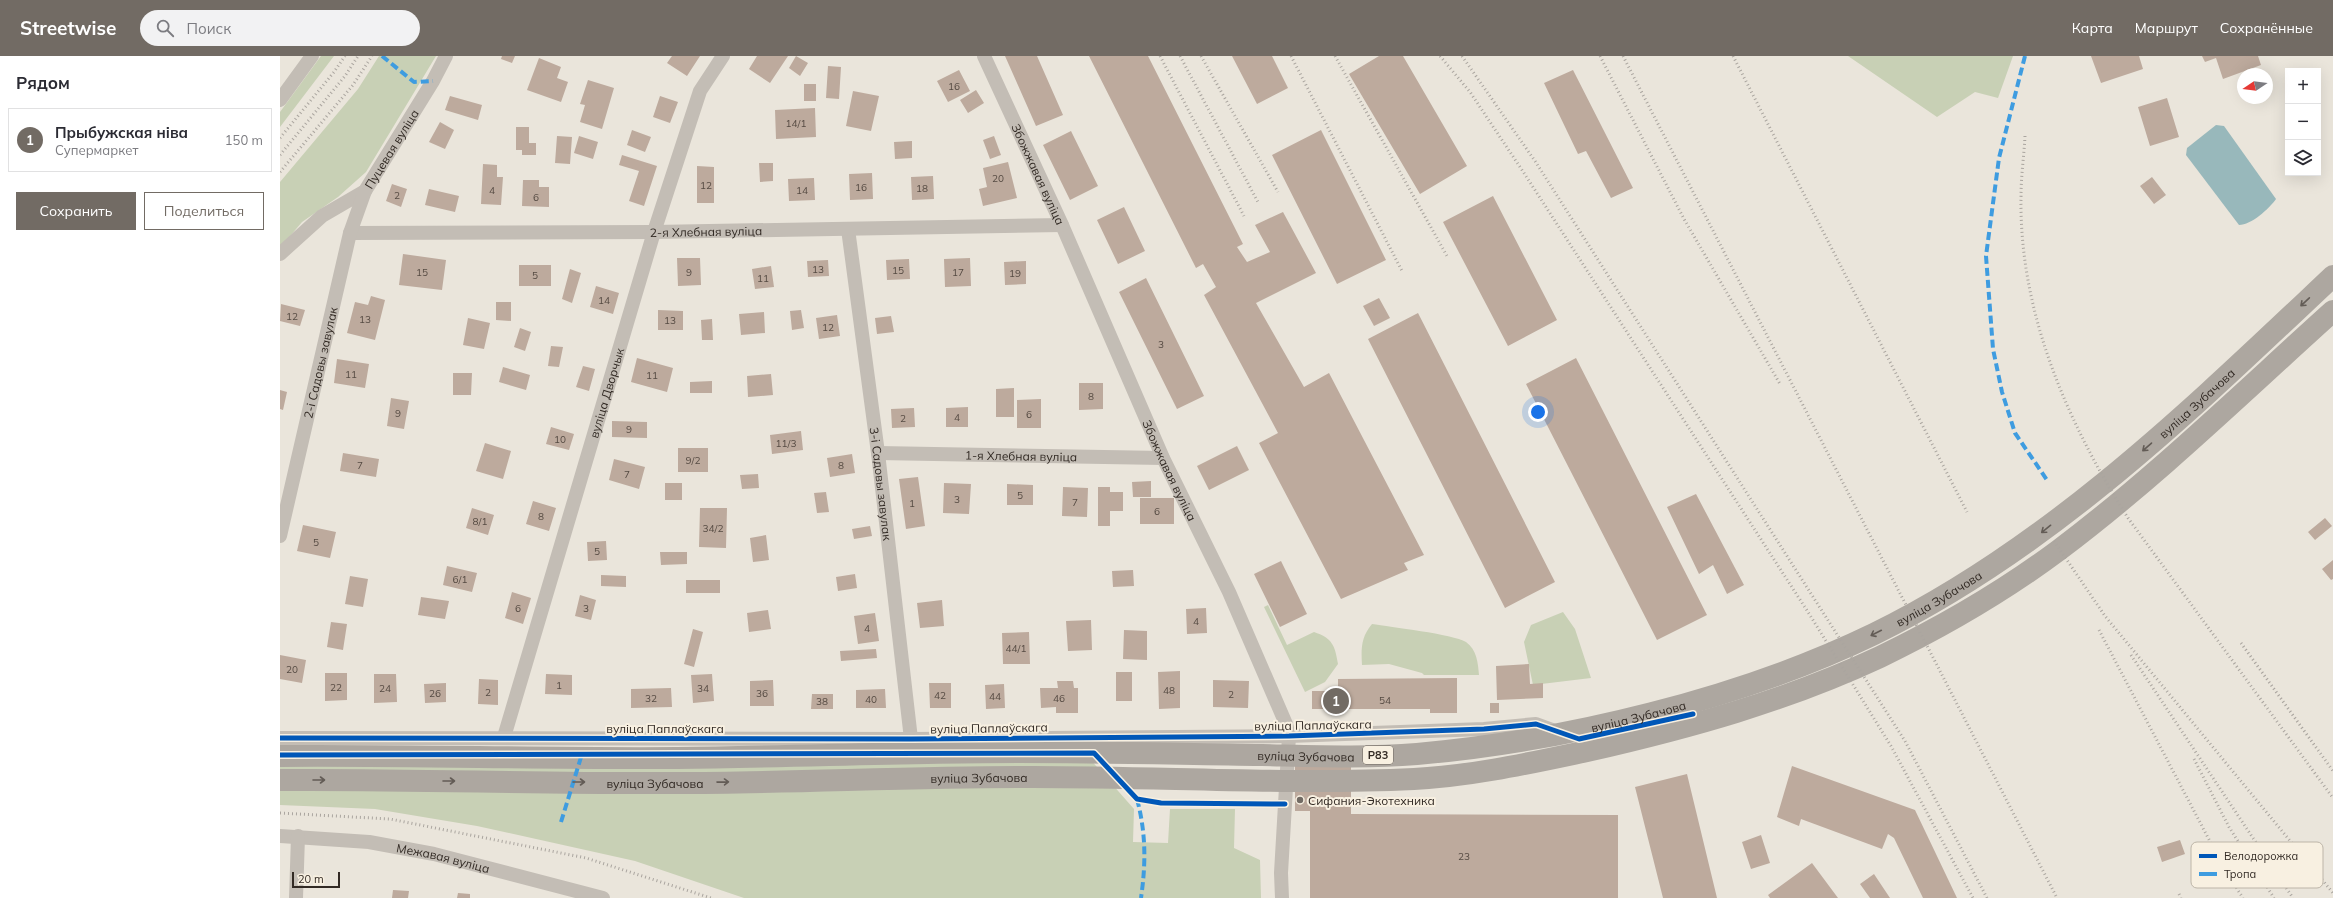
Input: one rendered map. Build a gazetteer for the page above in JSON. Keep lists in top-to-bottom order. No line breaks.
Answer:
{"streets":{"highway":["вуліца Зубачова","Р83"],"street":["Пуцевая вуліца","Збожжавая вуліца","2-я Хлебная вуліца","2-і Садовы завулак","вуліца Дворчык","1-я Хлебная вуліца","3-і Садовы завулак","вуліца Паплаўскага","Межавая вуліца"]},"crossings":[["Пуцевая вуліца","2-і Садовы завулак"],["Збожжавая вуліца","2-я Хлебная вуліца"],["Збожжавая вуліца","1-я Хлебная вуліца"],["Збожжавая вуліца","вуліца Паплаўскага"],["2-я Хлебная вуліца","2-і Садовы завулак"],["2-я Хлебная вуліца","вуліца Дворчык"],["2-я Хлебная вуліца","3-і Садовы завулак"],["вуліца Дворчык","вуліца Паплаўскага"],["1-я Хлебная вуліца","3-і Садовы завулак"],["3-і Садовы завулак","вуліца Паплаўскага"]],"places":["Сифания-Экотехника"],"house_numbers":["16","14/1","20","12","16","18","4","14","2","6","13","15","15","9","17","19","5","11","14","12","13","13","12","3","11","11","8","9","6","4","2","9","10","11/3","9/2","7","8","7","5","3","7","1","6","8","8/1","34/2","5","5","6/1","6","3","4","4","44/1","20","1","22","24","34","48","2","26","36","2","42","44","32","46","40","54","38","23"],"legend":["Велодорожка","Тропа"],"scale_bar":"20 m","north":"left","page":{"header":"Streetwise","search":"Поиск","nav":["Карта","Маршрут","Сохранённые"],"heading":"Рядом","map_buttons":["+","−"],"list":[{"mark":"1","name":"Прыбужская ніва","note":"Супермаркет","value":"150 m"}],"buttons":["Сохранить","Поделиться"],"pins":"1","scale":"20 m"}}
